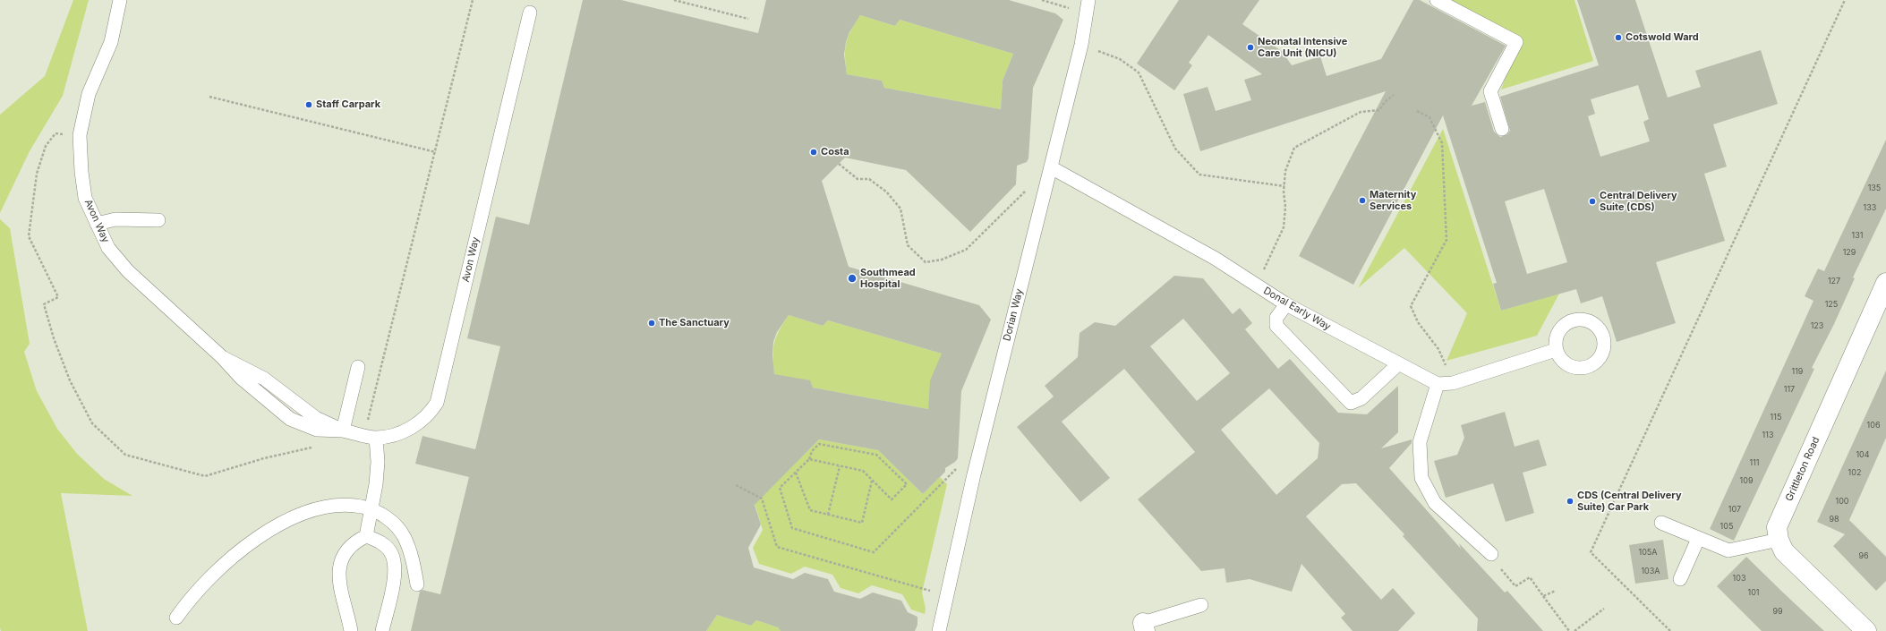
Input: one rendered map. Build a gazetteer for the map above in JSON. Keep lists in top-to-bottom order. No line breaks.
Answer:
{"streets":{"street":["Grittleton Road"],"lane":["Avon Way","Donal Early Way","Dorian Way"]},"crossings":[["Donal Early Way","Dorian Way"]],"places":["Cotswold Ward","Neonatal Intensive Care Unit (NICU)","Staff Carpark","Costa","Maternity Services","Central Delivery Suite (CDS)","Southmead Hospital","The Sanctuary","CDS (Central Delivery Suite) Car Park"],"house_numbers":["135","133","131","129","127","125","123","119","117","115","106","113","104","111","102","109","100","107","98","105","105A","96","103A","103","101","99"]}
